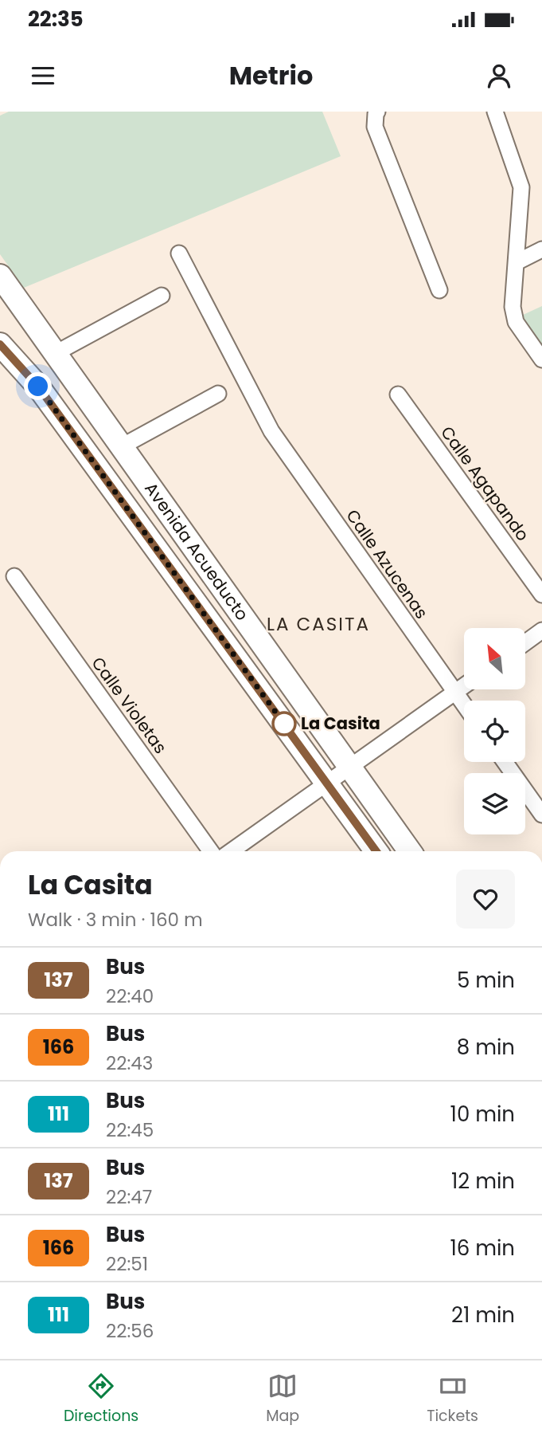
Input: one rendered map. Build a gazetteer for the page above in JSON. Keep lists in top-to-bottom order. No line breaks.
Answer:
{"streets":{"street":["Calle Agapando","Avenida Acueducto","Calle Azucenas","Calle Violetas"]},"districts":["LA CASITA"],"places":["La Casita"],"lines":["bus line 137"],"north":"top left","page":{"status":"22:35","header":"Metrio","heading":["La Casita","Walk · 3 min · 160 m"],"list":[{"mark":"137","name":"Bus","note":"22:40","value":"5 min"},{"mark":"166","name":"Bus","note":"22:43","value":"8 min"},{"mark":"111","name":"Bus","note":"22:45","value":"10 min"},{"mark":"137","name":"Bus","note":"22:47","value":"12 min"},{"mark":"166","name":"Bus","note":"22:51","value":"16 min"},{"mark":"111","name":"Bus","note":"22:56","value":"21 min"}],"tabs":["Directions","Map","Tickets"]}}
